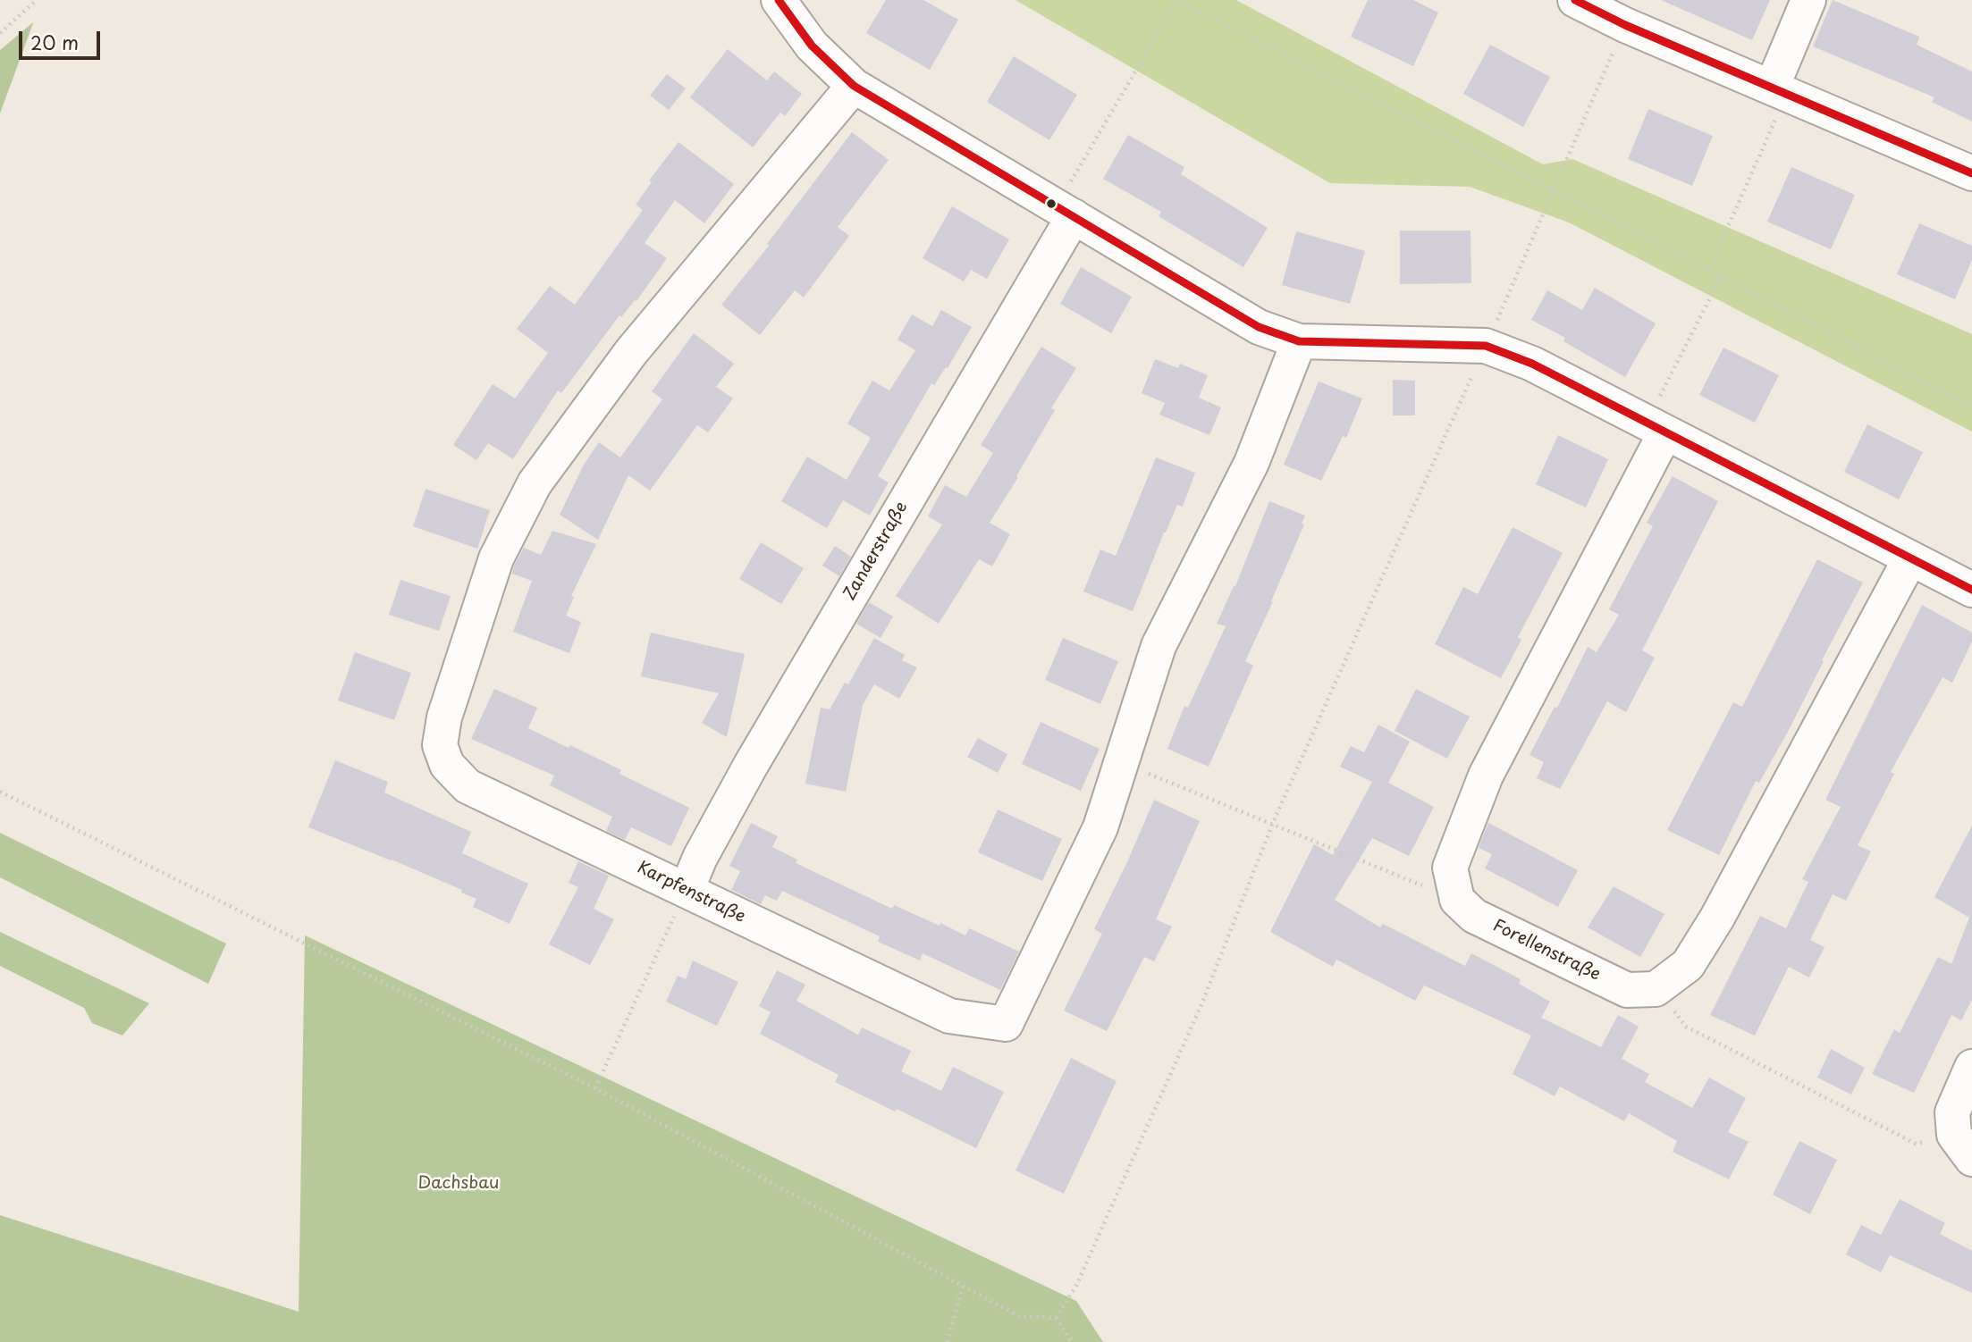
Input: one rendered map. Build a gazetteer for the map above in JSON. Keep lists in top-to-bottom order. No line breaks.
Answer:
{"streets":{"street":["Zanderstraße","Karpfenstraße","Forellenstraße"]},"crossings":[["Zanderstraße","Karpfenstraße"]],"parks":["Dachsbau"],"scale_bar":"20 m"}
